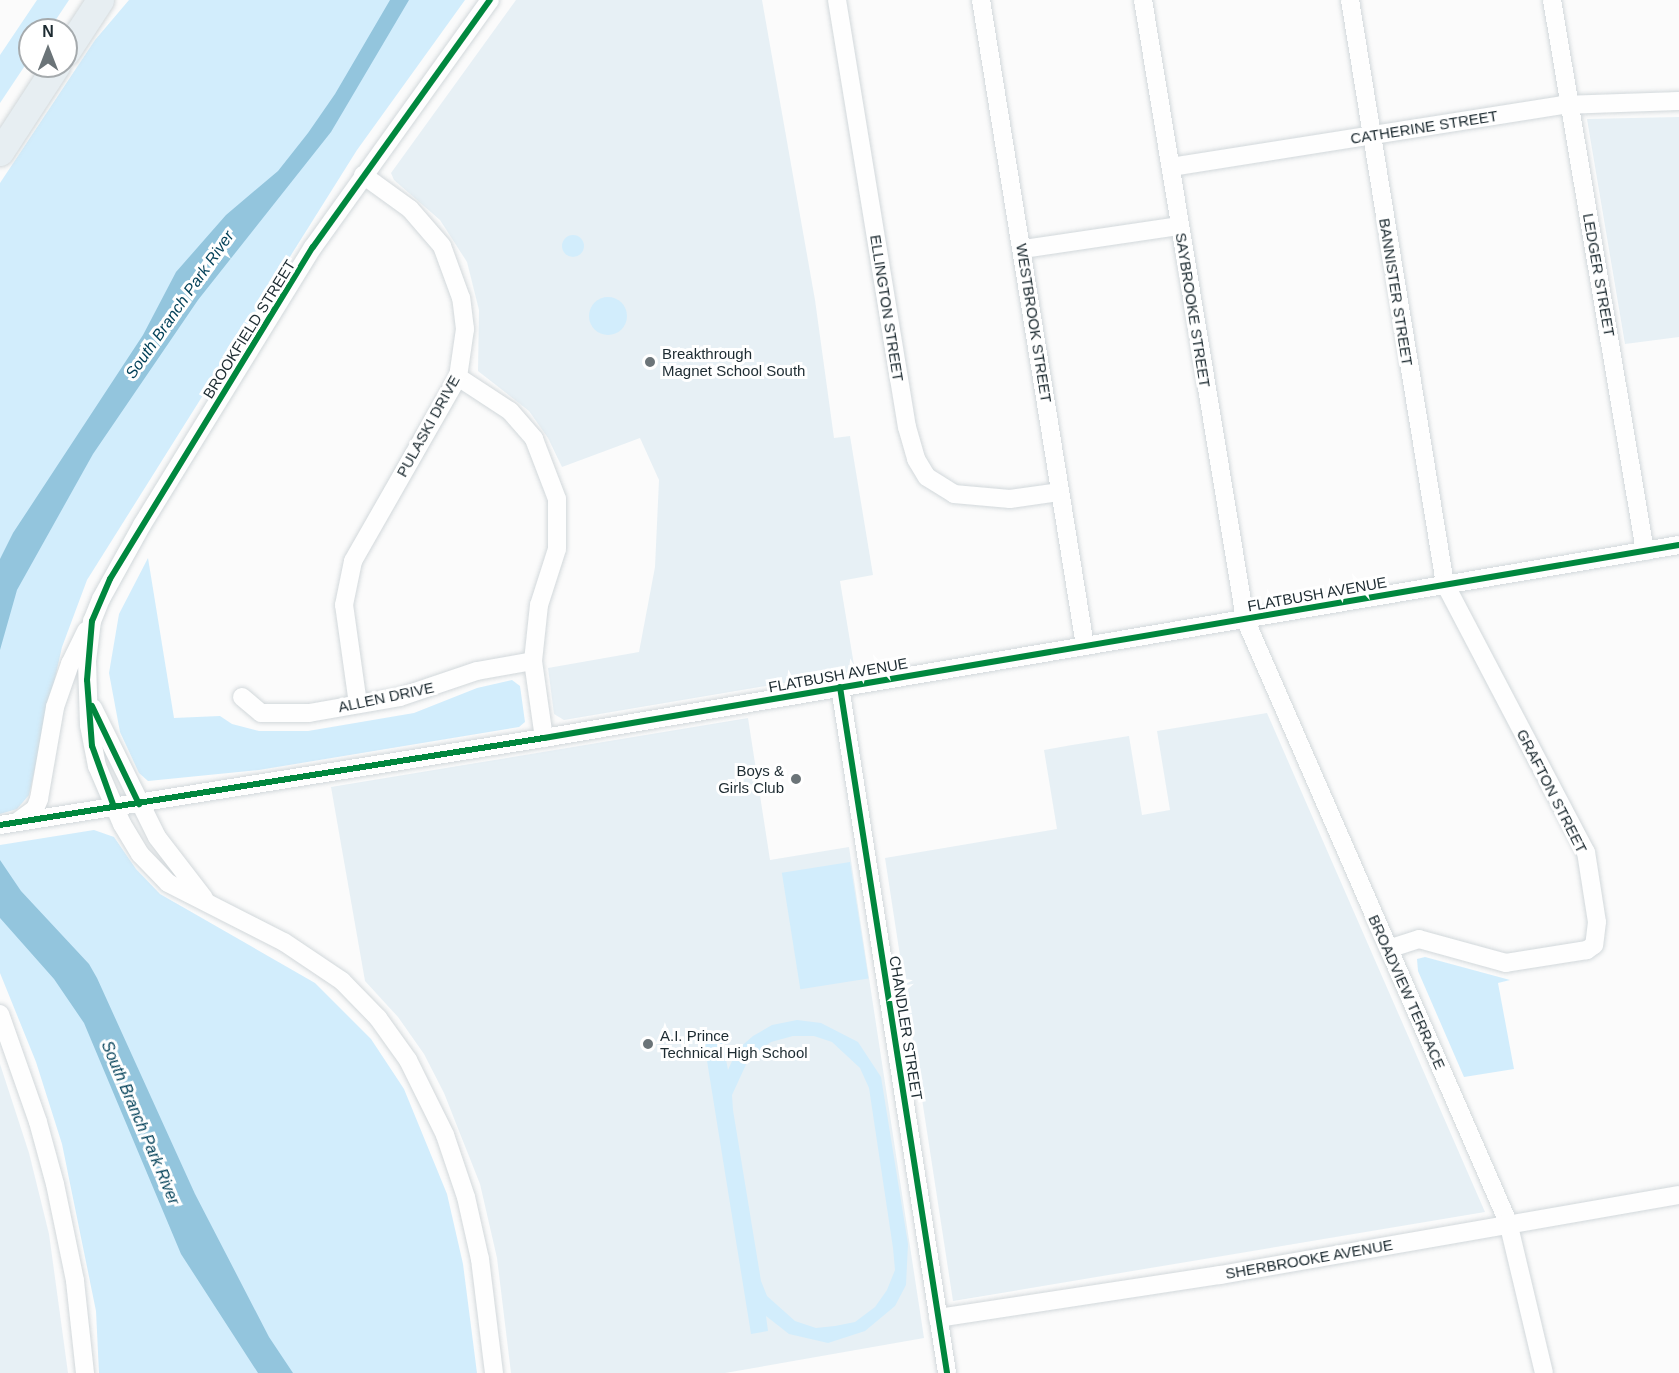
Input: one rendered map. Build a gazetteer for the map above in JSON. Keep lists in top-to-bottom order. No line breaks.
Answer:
{"streets":{"street":["CATHERINE STREET","LEDGER STREET","BANNISTER STREET","ELLINGTON STREET","SAYBROOKE STREET","WESTBROOK STREET","BROOKFIELD STREET","PULASKI DRIVE","FLATBUSH AVENUE","ALLEN DRIVE","GRAFTON STREET","BROADVIEW TERRACE","CHANDLER STREET","SHERBROOKE AVENUE"]},"crossings":[["CATHERINE STREET","LEDGER STREET"],["CATHERINE STREET","BANNISTER STREET"],["CATHERINE STREET","SAYBROOKE STREET"],["LEDGER STREET","FLATBUSH AVENUE"],["BANNISTER STREET","FLATBUSH AVENUE"],["BANNISTER STREET","GRAFTON STREET"],["ELLINGTON STREET","WESTBROOK STREET"],["SAYBROOKE STREET","FLATBUSH AVENUE"],["SAYBROOKE STREET","BROADVIEW TERRACE"],["WESTBROOK STREET","FLATBUSH AVENUE"],["BROOKFIELD STREET","PULASKI DRIVE"],["BROOKFIELD STREET","FLATBUSH AVENUE"],["PULASKI DRIVE","ALLEN DRIVE"],["FLATBUSH AVENUE","GRAFTON STREET"],["FLATBUSH AVENUE","BROADVIEW TERRACE"],["FLATBUSH AVENUE","CHANDLER STREET"],["GRAFTON STREET","BROADVIEW TERRACE"],["BROADVIEW TERRACE","SHERBROOKE AVENUE"],["CHANDLER STREET","SHERBROOKE AVENUE"]],"water":["South Branch Park River"],"places":["Breakthrough Magnet School South","Boys & Girls Club","A.I. Prince Technical High School"],"north":"top"}
